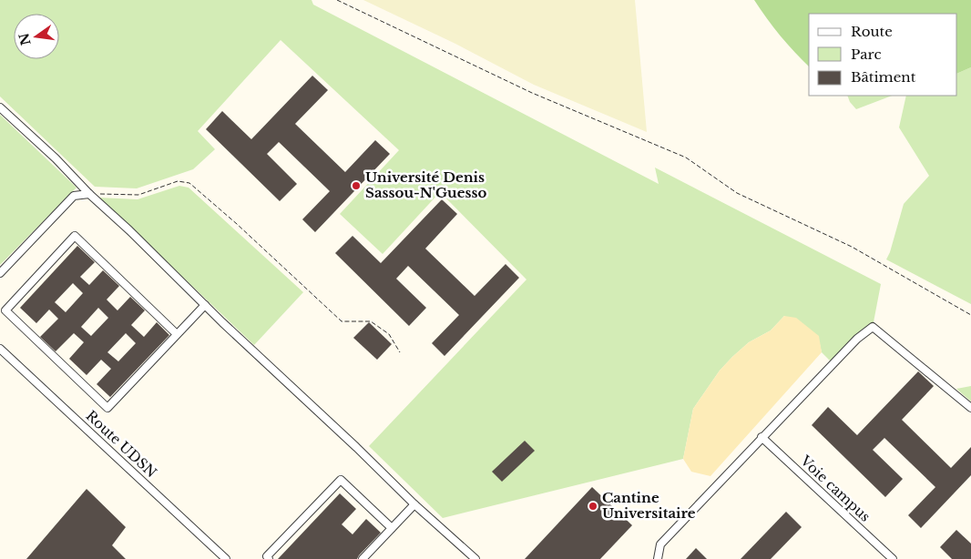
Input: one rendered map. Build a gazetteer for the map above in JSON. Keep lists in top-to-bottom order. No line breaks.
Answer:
{"streets":{"street":["Route UDSN","Voie campus"]},"places":["Université Denis Sassou-N'Guesso","Cantine Universitaire"],"legend":["Route","Parc","Bâtiment"],"north":"left"}
